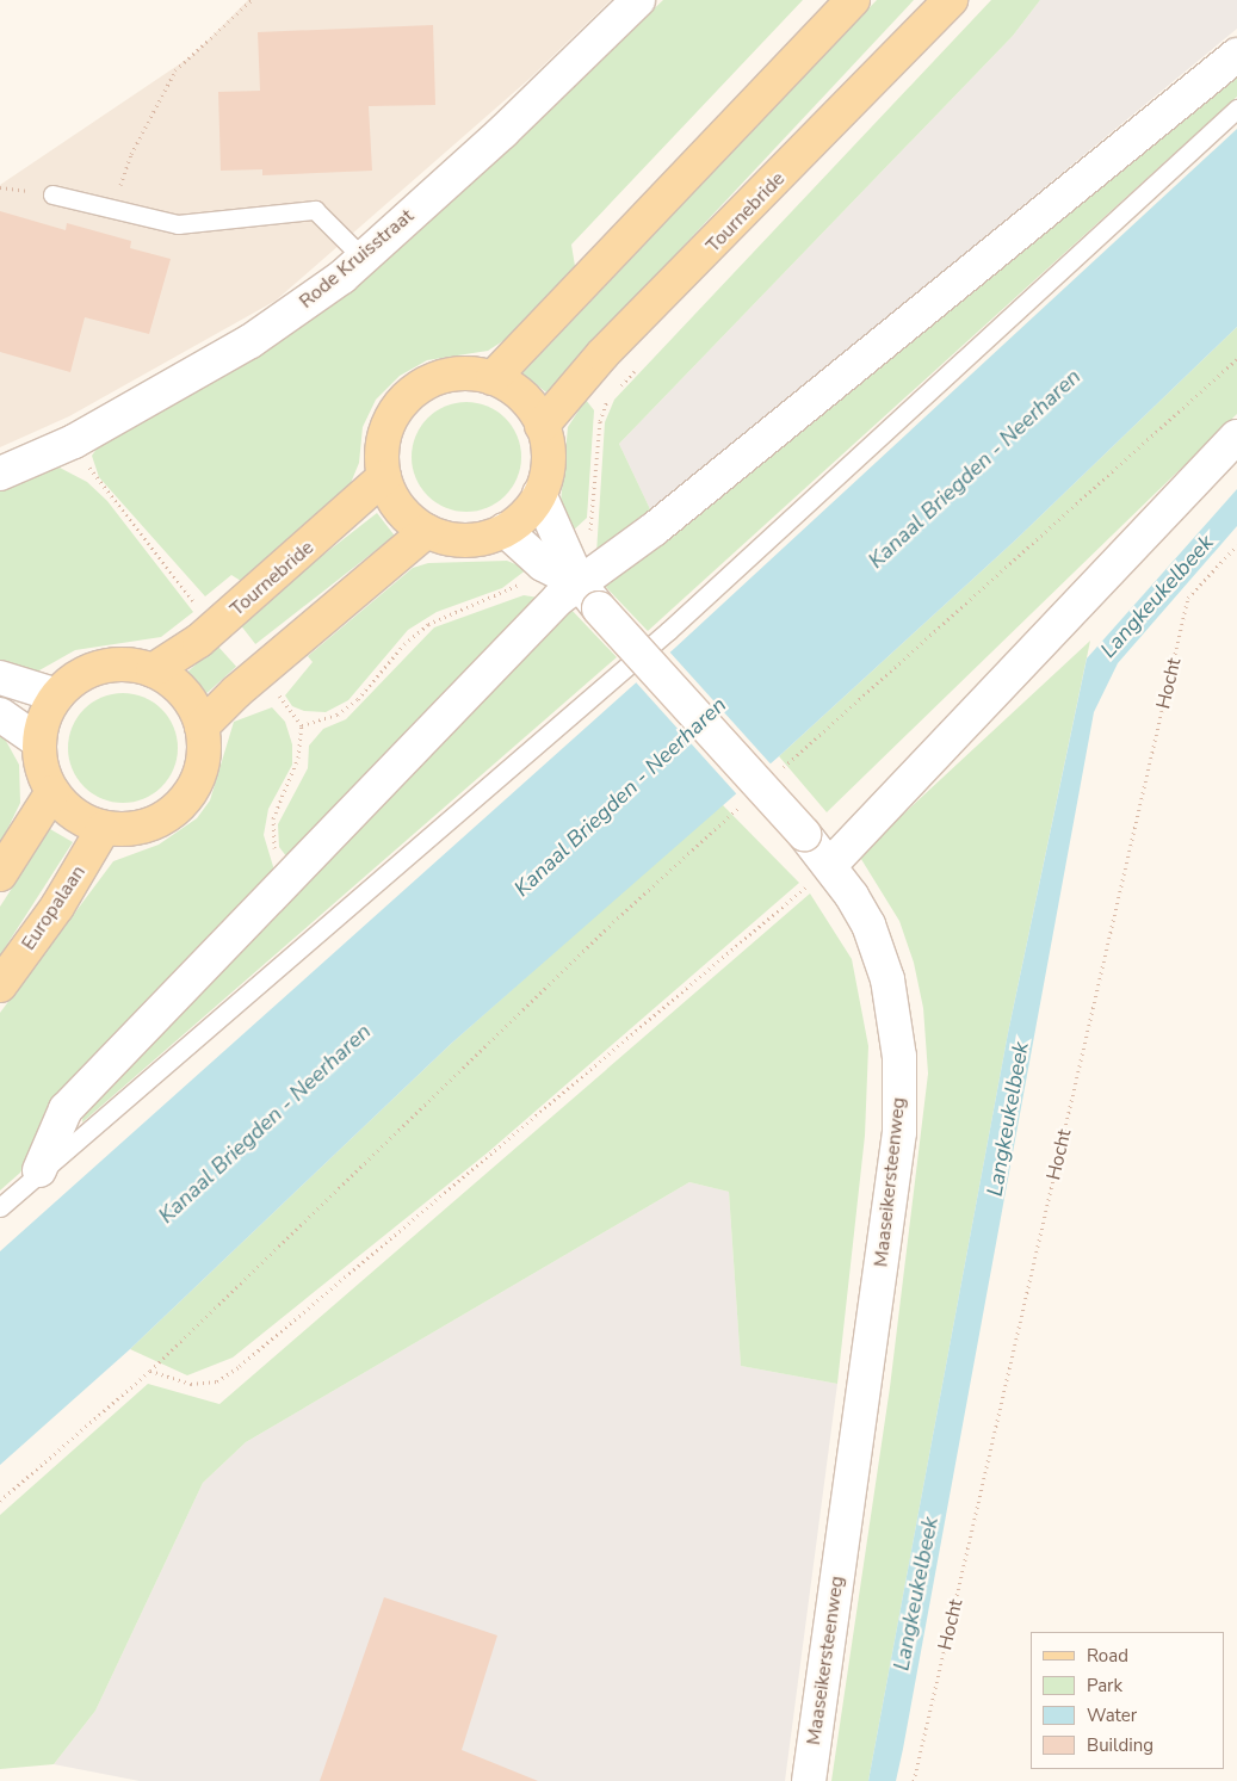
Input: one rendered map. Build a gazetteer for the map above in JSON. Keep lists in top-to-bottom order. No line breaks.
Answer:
{"streets":{"main road":["Tournebride","Europalaan"],"street":["Rode Kruisstraat","Maaseikersteenweg"],"path":["Hocht"]},"crossings":[["Tournebride","Europalaan"],["Tournebride","Maaseikersteenweg"]],"water":["Kanaal Briegden - Neerharen","Langkeukelbeek"],"legend":["Road","Park","Water","Building"]}
